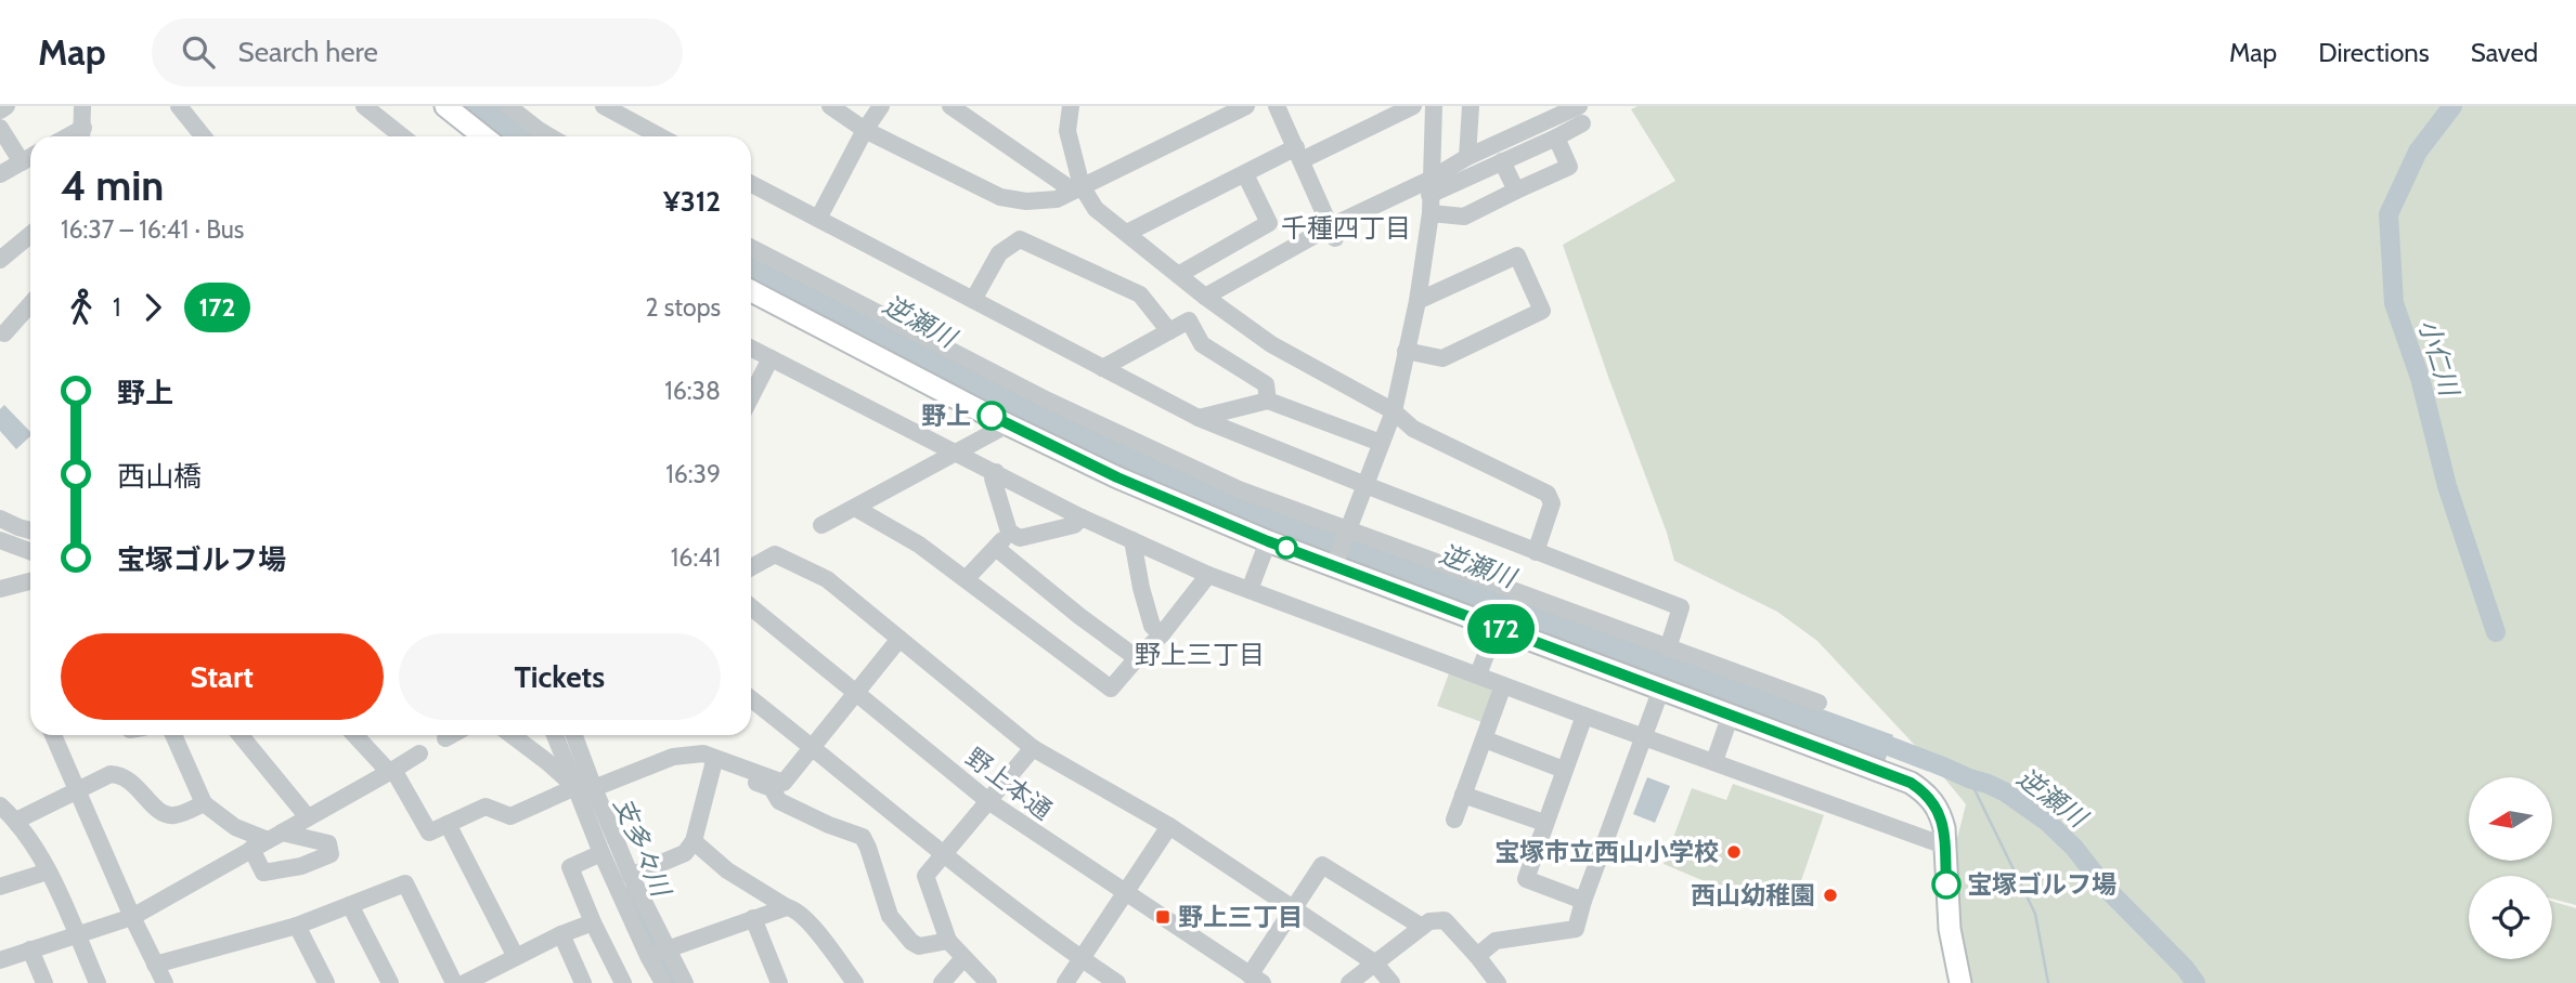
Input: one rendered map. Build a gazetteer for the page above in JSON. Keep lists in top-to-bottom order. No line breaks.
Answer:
{"streets":{"street":["野上本通"]},"districts":["千種四丁目","野上三丁目"],"water":["逆瀬川","小仁川","支多々川"],"places":{"other":["野上","宝塚市立西山小学校","宝塚ゴルフ場","西山幼稚園"],"transit":["野上三丁目"]},"lines":["bus line 172"],"north":"left","page":{"header":"Map","search":"Search here","nav":["Map","Directions","Saved"],"on_map":"172","heading":["4 min","16:37 – 16:41 · Bus","¥312"],"legs":["1","172","2 stops"],"list":[{"name":"野上","value":"16:38"},{"name":"西山橋","value":"16:39"},{"name":"宝塚ゴルフ場","value":"16:41"}],"buttons":["Start","Tickets"]}}
